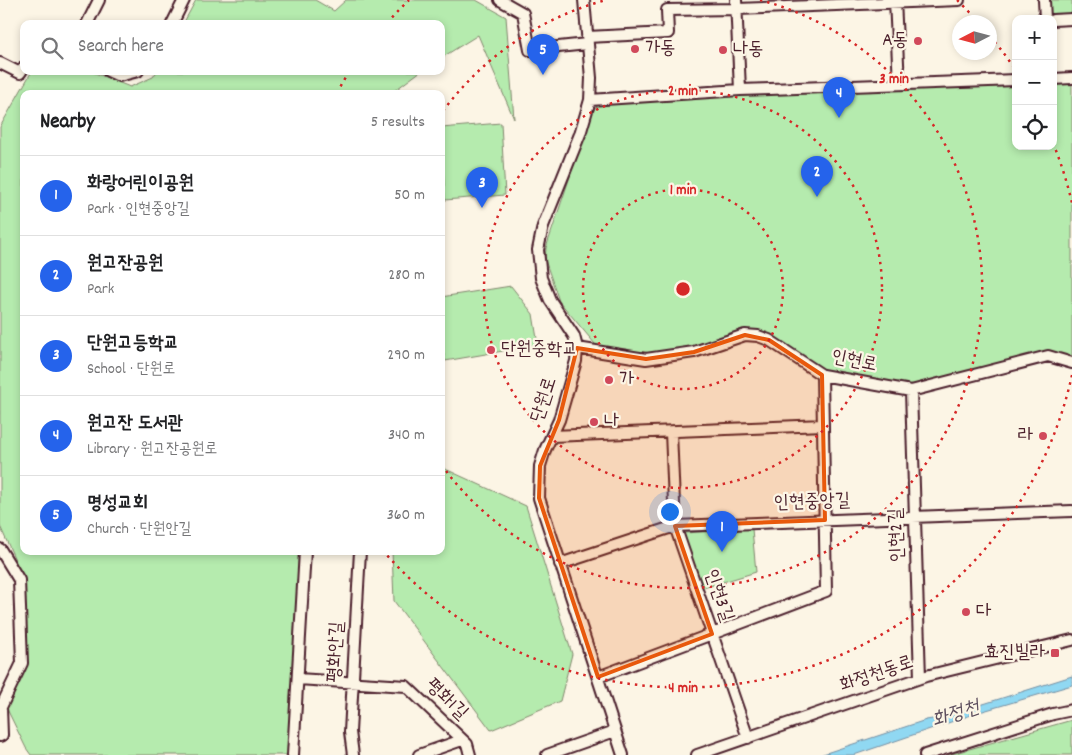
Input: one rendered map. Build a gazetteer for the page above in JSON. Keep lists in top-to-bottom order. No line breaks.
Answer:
{"streets":{"street":["인현로","단원로","인현중앙길","인현2길","인현3길","평화안길","화정천동로","평화1길"]},"crossings":[["인현로","단원로"],["인현로","인현2길"],["단원로","인현중앙길"],["인현중앙길","인현2길"],["인현중앙길","인현3길"],["인현2길","화정천동로"],["인현3길","화정천동로"],["평화안길","평화1길"]],"water":["화정천"],"places":{"other":["A동","가동","나동","단원중학교","가","나","라","다"],"transit":["효진빌라"]},"north":"left","page":{"map_buttons":["+","−"],"search":"Search here","pins":["5","4","2","3","1"],"heading":["Nearby","5 results"],"list":[{"mark":"1","name":"화랑어린이공원","note":"Park · 인현중앙길","value":"50 m"},{"mark":"2","name":"원고잔공원","note":"Park","value":"280 m"},{"mark":"3","name":"단원고등학교","note":"School · 단원로","value":"290 m"},{"mark":"4","name":"원고잔 도서관","note":"Library · 원고잔공원로","value":"340 m"},{"mark":"5","name":"명성교회","note":"Church · 단원안길","value":"360 m"}]},"rings":["3 min","2 min","1 min","4 min"]}
